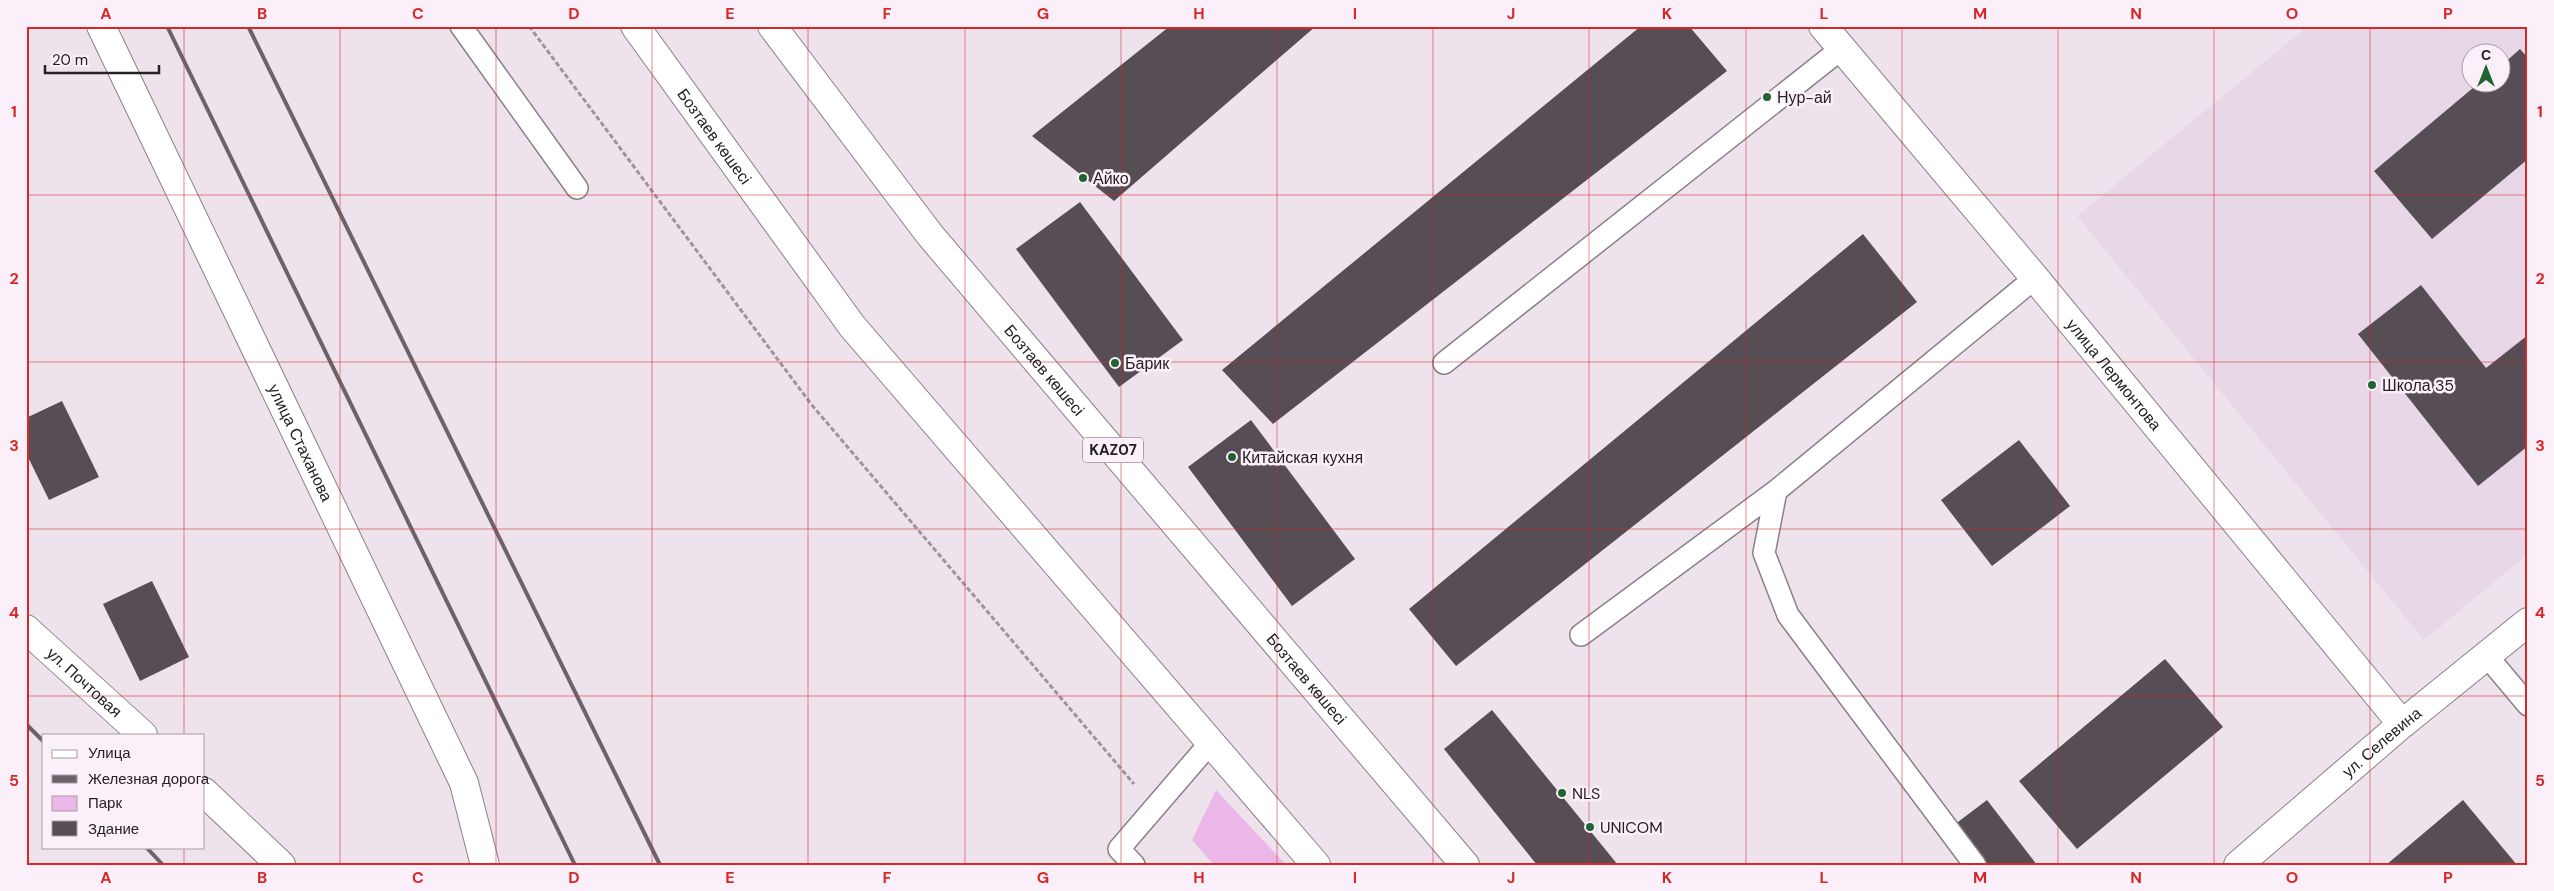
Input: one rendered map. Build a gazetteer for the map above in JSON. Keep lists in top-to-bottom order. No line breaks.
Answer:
{"streets":{"main road":["Бозтаев көшесі","улица Лермонтова","улица Стаханова","KAZ07","ул. Почтовая","ул. Селевина"]},"crossings":[["улица Лермонтова","ул. Селевина"]],"places":["Нур-ай","Айко","Барик","Школа 35","Китайская кухня","NLS","UNICOM"],"legend":["Улица","Железная дорога","Парк","Здание"],"scale_bar":"20 m","north":"top","grid":{"columns":["A","B","C","D","E","F","G","H","I","J","K","L","M","N","O","P"],"rows":["1","2","3","4","5"]}}
